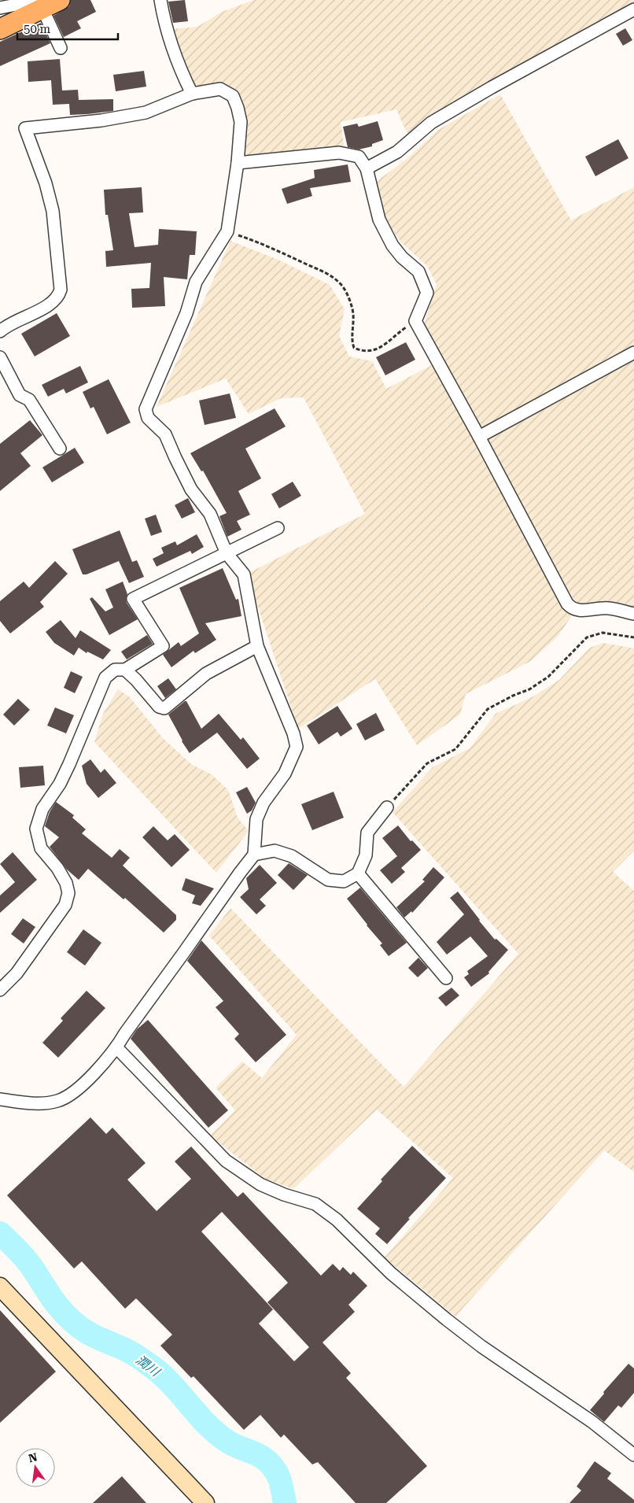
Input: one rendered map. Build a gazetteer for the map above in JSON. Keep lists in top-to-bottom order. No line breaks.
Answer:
{"water":["潤川"],"scale_bar":"50 m","north":"top"}
